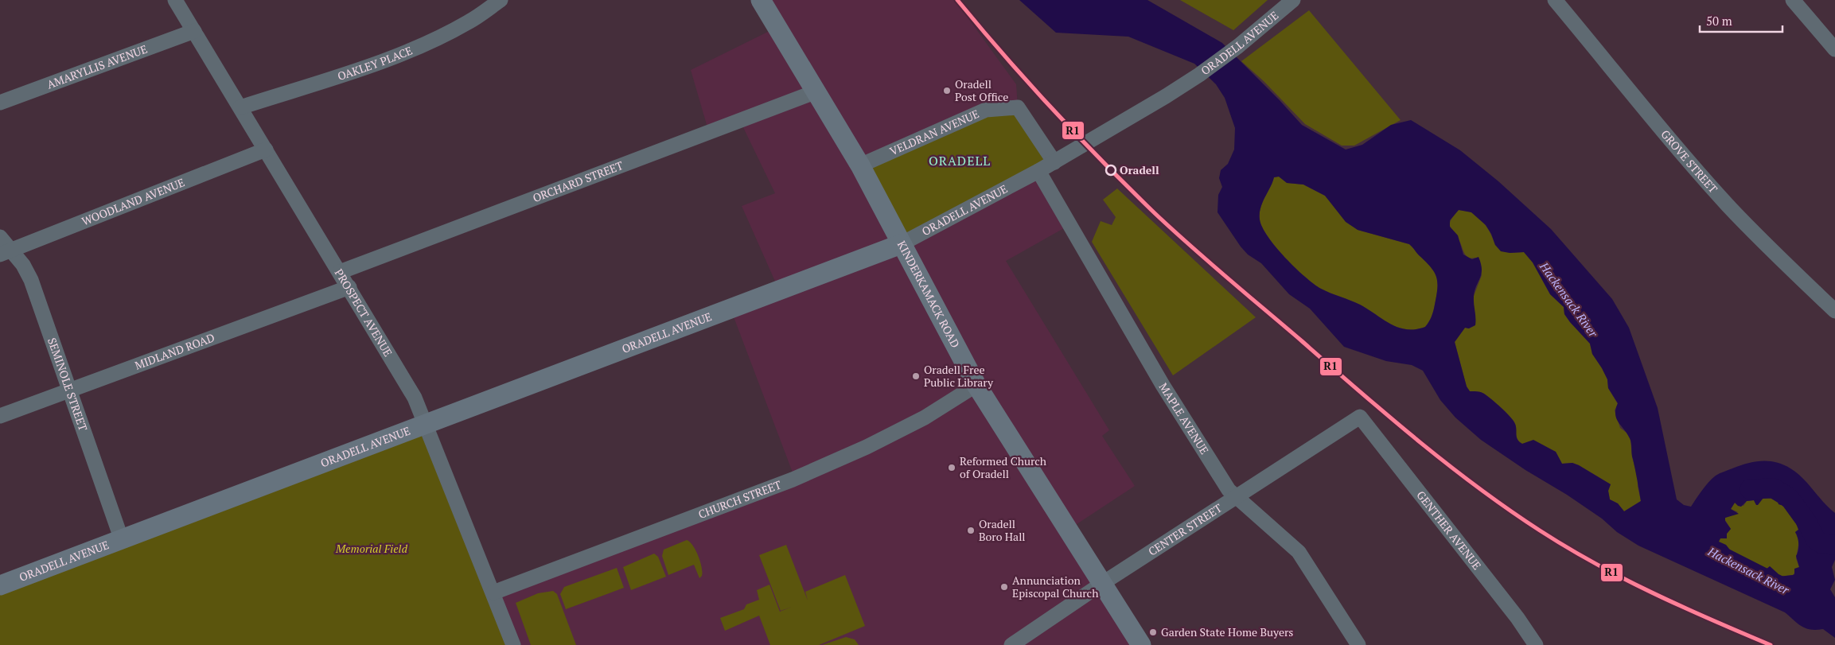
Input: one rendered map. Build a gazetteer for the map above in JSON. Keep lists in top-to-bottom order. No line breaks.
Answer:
{"streets":{"main road":["ORADELL AVENUE","KINDERKAMACK ROAD"],"street":["OAKLEY PLACE","AMARYLLIS AVENUE","VELDRAN AVENUE","GROVE STREET","ORCHARD STREET","WOODLAND AVENUE","PROSPECT AVENUE","MIDLAND ROAD","SEMINOLE STREET","MAPLE AVENUE","CHURCH STREET","CENTER STREET","GENTHER AVENUE"]},"crossings":[["ORADELL AVENUE","VELDRAN AVENUE"],["ORADELL AVENUE","KINDERKAMACK ROAD"],["ORADELL AVENUE","PROSPECT AVENUE"],["ORADELL AVENUE","SEMINOLE STREET"],["ORADELL AVENUE","MAPLE AVENUE"],["OAKLEY PLACE","PROSPECT AVENUE"],["AMARYLLIS AVENUE","PROSPECT AVENUE"],["VELDRAN AVENUE","KINDERKAMACK ROAD"],["ORCHARD STREET","KINDERKAMACK ROAD"],["ORCHARD STREET","PROSPECT AVENUE"],["WOODLAND AVENUE","PROSPECT AVENUE"],["WOODLAND AVENUE","SEMINOLE STREET"],["KINDERKAMACK ROAD","CHURCH STREET"],["KINDERKAMACK ROAD","CENTER STREET"],["PROSPECT AVENUE","MIDLAND ROAD"],["PROSPECT AVENUE","CHURCH STREET"],["MIDLAND ROAD","SEMINOLE STREET"],["MAPLE AVENUE","CENTER STREET"],["CENTER STREET","GENTHER AVENUE"]],"districts":["ORADELL"],"water":["Hackensack River"],"parks":["Memorial Field"],"places":["Oradell Post Office","Oradell","Oradell Free Public Library","Reformed Church of Oradell","Oradell Boro Hall","Annunciation Episcopal Church","Garden State Home Buyers"],"lines":["transit line R1"],"scale_bar":"50 m"}
